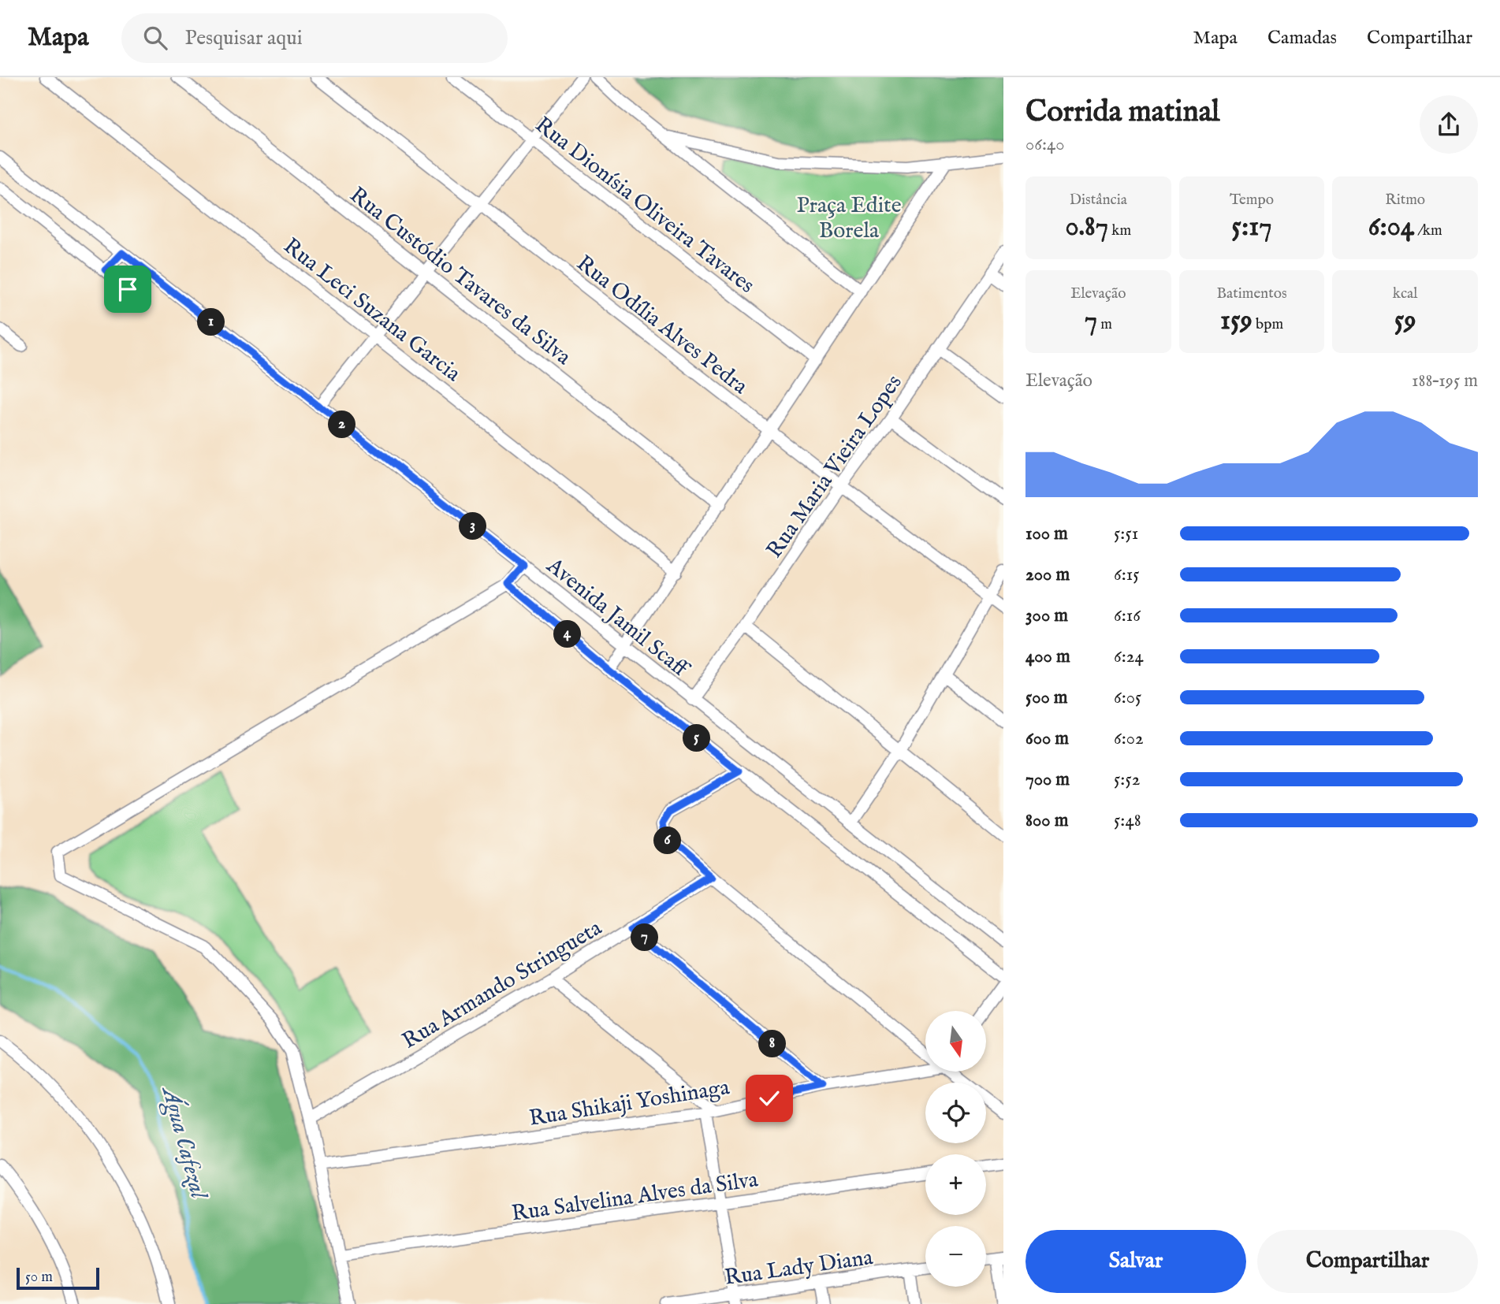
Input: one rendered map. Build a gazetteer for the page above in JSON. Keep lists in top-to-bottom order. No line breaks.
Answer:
{"streets":{"street":["Rua Dionísia Oliveira Tavares","Rua Custódio Tavares da Silva","Rua Leci Suzana Garcia","Rua Odília Alves Pedra","Rua Maria Vieira Lopes","Avenida Jamil Scaff","Rua Armando Stringueta","Rua Shikaji Yoshinaga","Rua Salvelina Alves da Silva","Rua Lady Diana"]},"crossings":[["Rua Odília Alves Pedra","Rua Maria Vieira Lopes"],["Rua Maria Vieira Lopes","Avenida Jamil Scaff"]],"water":["Água Cafezal"],"parks":["Praça Edite Borela"],"scale_bar":"50 m","north":"bottom","page":{"header":"Mapa","search":"Pesquisar aqui","nav":["Mapa","Camadas","Compartilhar"],"heading":["Corrida matinal","06:40"],"stats":[["Distância","0.87 km"],["Tempo","5:17"],["Ritmo","6:04 /km"],["Elevação","7 m"],["Batimentos","159 bpm"],["kcal","59"]],"pins":["1","2","3","4","5","6","7","8"],"chart":["Elevação","188–195 m"],"list":[{"name":"100 m","note":"5:51"},{"name":"200 m","note":"6:15"},{"name":"300 m","note":"6:16"},{"name":"400 m","note":"6:24"},{"name":"500 m","note":"6:05"},{"name":"600 m","note":"6:02"},{"name":"700 m","note":"5:52"},{"name":"800 m","note":"5:48"}],"map_buttons":["+","−"],"buttons":["Salvar","Compartilhar"],"scale":"50 m"}}
